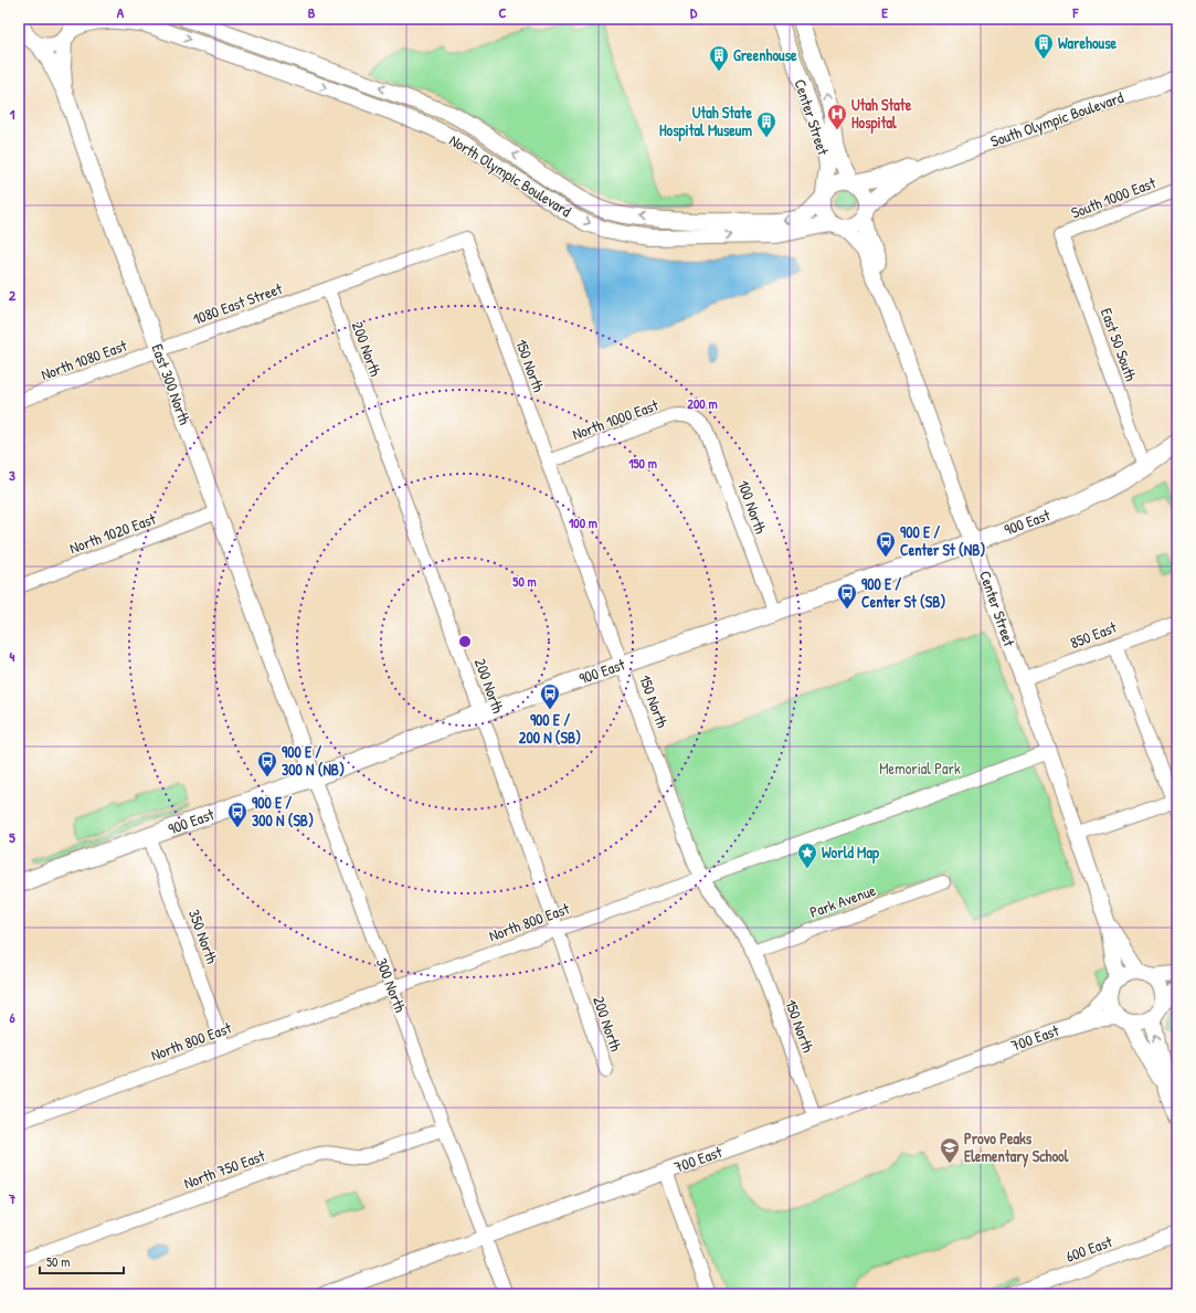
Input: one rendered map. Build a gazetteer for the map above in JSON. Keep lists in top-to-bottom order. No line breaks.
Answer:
{"streets":{"main road":["900 East"],"street":["Center Street","South Olympic Boulevard","North Olympic Boulevard","South 1000 East","1080 East Street","East 50 South","200 North","North 1080 East","150 North","East 300 North","North 1000 East","100 North","North 1020 East","850 East","Park Avenue","North 800 East","350 North","300 North","700 East","North 750 East","600 East"]},"crossings":[["Center Street","South Olympic Boulevard"],["Center Street","North Olympic Boulevard"],["Center Street","900 East"],["Center Street","850 East"],["Center Street","North 800 East"],["Center Street","700 East"],["South Olympic Boulevard","North Olympic Boulevard"],["North Olympic Boulevard","East 300 North"],["South 1000 East","East 50 South"],["1080 East Street","200 North"],["1080 East Street","North 1080 East"],["1080 East Street","150 North"],["1080 East Street","East 300 North"],["East 50 South","900 East"],["200 North","150 North"],["200 North","900 East"],["200 North","North 800 East"],["North 1080 East","East 300 North"],["150 North","North 1000 East"],["150 North","900 East"],["150 North","Park Avenue"],["150 North","North 800 East"],["150 North","700 East"],["East 300 North","North 1020 East"],["East 300 North","300 North"],["North 1000 East","100 North"],["100 North","900 East"],["900 East","350 North"],["900 East","300 North"],["North 800 East","350 North"],["North 800 East","300 North"],["300 North","700 East"],["300 North","North 750 East"]],"parks":["Memorial Park"],"places":{"building":["Warehouse","Greenhouse","Utah State Hospital Museum"],"hospital":["Utah State Hospital"],"bus stop":["900 E / Center St (NB)","900 E / Center St (SB)","900 E / 200 N (SB)","900 E / 300 N (NB)","900 E / 300 N (SB)"],"place":["World Map"],"school or university":["Provo Peaks Elementary School"]},"scale_bar":"50 m","grid":{"columns":["A","B","C","D","E","F"],"rows":["1","2","3","4","5","6","7"]},"rings":["200 m","150 m","100 m","50 m"]}
